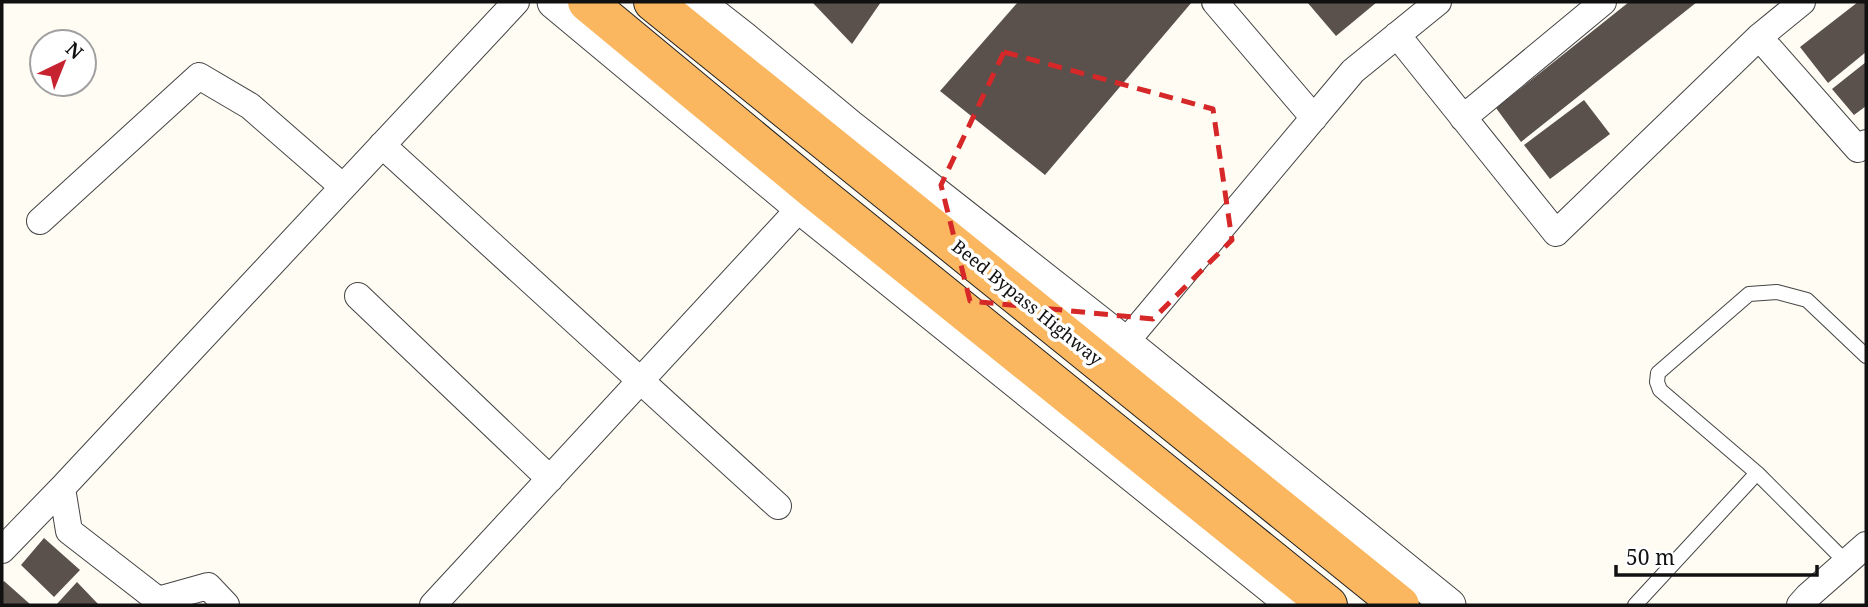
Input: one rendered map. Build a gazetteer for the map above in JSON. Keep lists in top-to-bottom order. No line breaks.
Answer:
{"streets":{"highway":["Beed Bypass Highway"]},"scale_bar":"50 m","north":"top right"}
